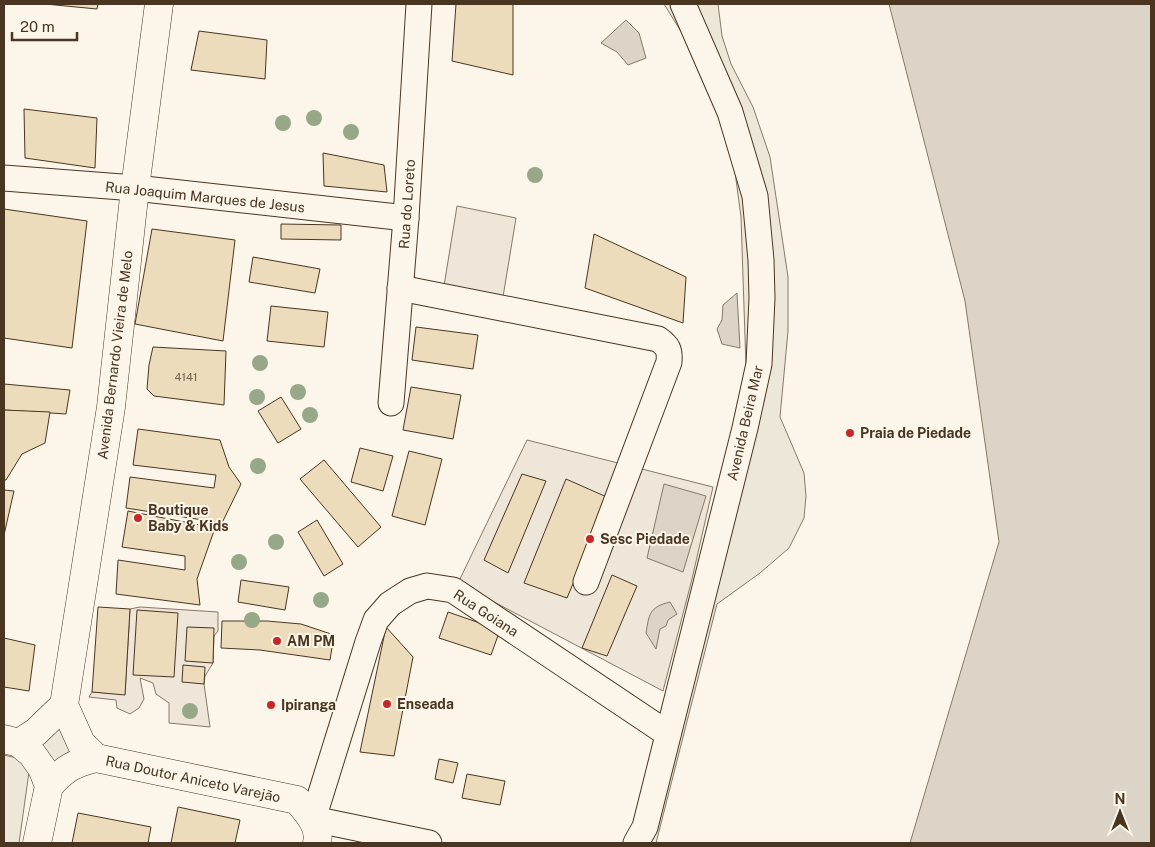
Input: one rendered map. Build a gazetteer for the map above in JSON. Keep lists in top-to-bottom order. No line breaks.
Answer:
{"streets":{"main road":["Avenida Bernardo Vieira de Melo","Rua Doutor Aniceto Varejão"],"street":["Rua Joaquim Marques de Jesus","Rua do Loreto","Avenida Beira Mar","Rua Goiana"]},"crossings":[["Rua Joaquim Marques de Jesus","Rua do Loreto"],["Rua Joaquim Marques de Jesus","Avenida Bernardo Vieira de Melo"],["Avenida Beira Mar","Rua Goiana"],["Rua Goiana","Rua Doutor Aniceto Varejão"]],"places":["Praia de Piedade","Boutique Baby & Kids","Sesc Piedade","AM PM","Enseada","Ipiranga"],"house_numbers":["4141"],"scale_bar":"20 m","north":"top"}
